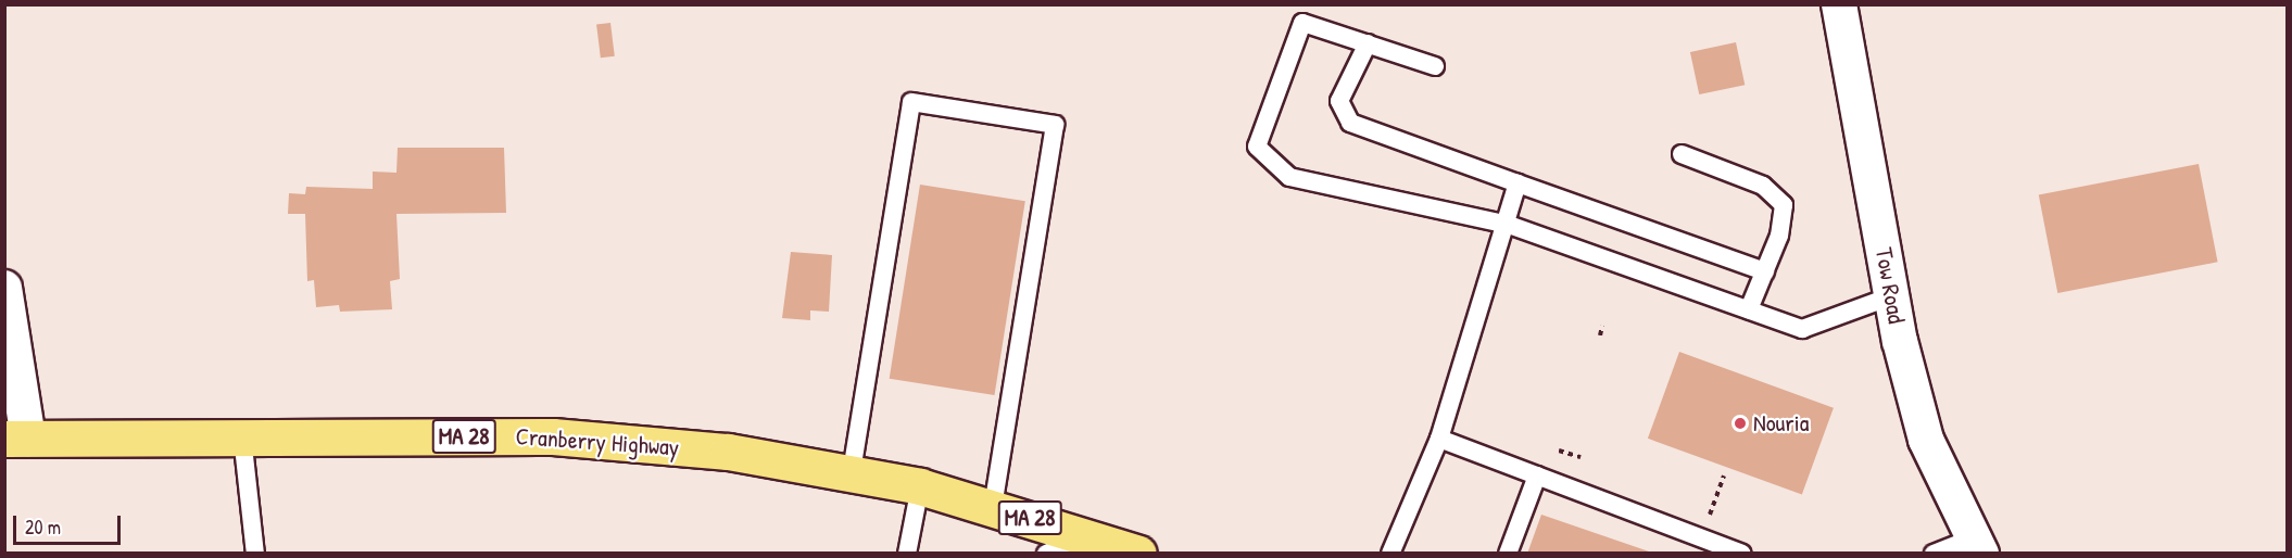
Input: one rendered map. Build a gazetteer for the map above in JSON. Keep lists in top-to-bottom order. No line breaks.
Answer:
{"streets":{"main road":["MA 28","Cranberry Highway"],"street":["Tow Road"]},"places":["Nouria"],"scale_bar":"20 m"}
